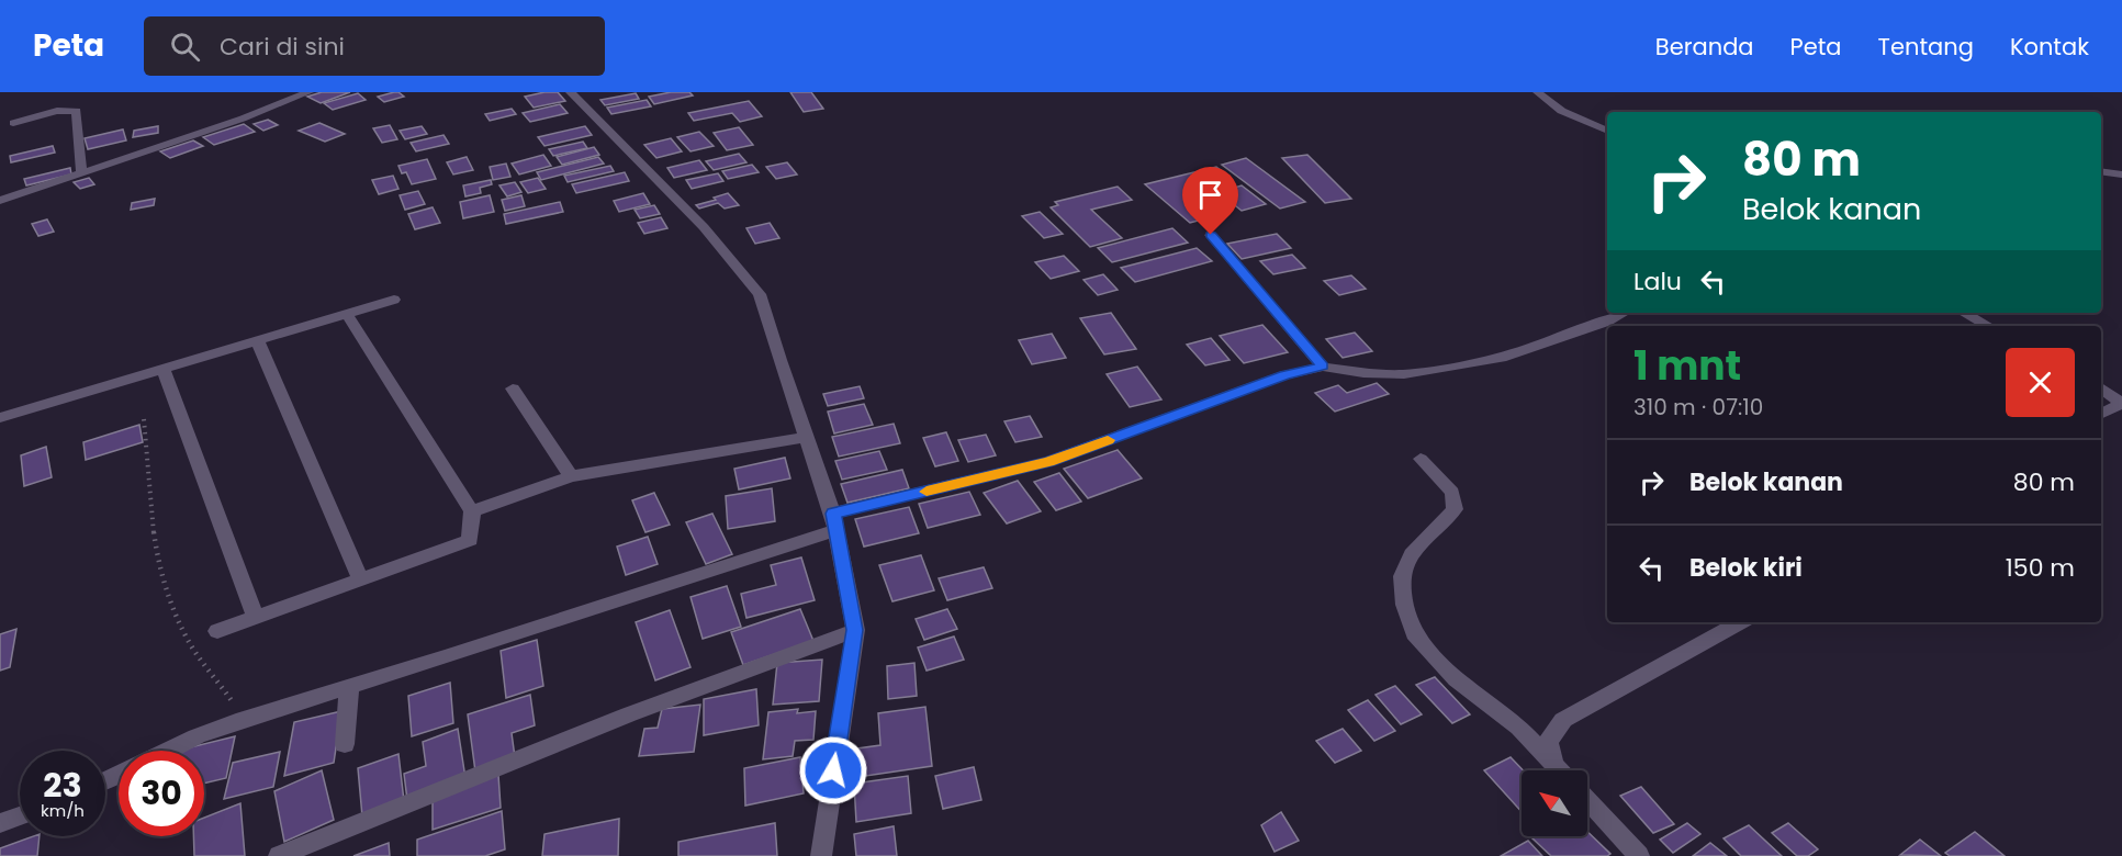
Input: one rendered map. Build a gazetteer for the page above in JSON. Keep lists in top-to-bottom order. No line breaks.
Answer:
{"north":"top left","page":{"header":"Peta","search":"Cari di sini","nav":["Beranda","Peta","Tentang","Kontak"],"turn":["80 m","Belok kanan"],"then":"Lalu","heading":["1 mnt","310 m · 07:10"],"list":[{"name":"Belok kanan","value":"80 m"},{"name":"Belok kiri","value":"150 m"}],"speed":"23 km/h","limit":"30"}}
